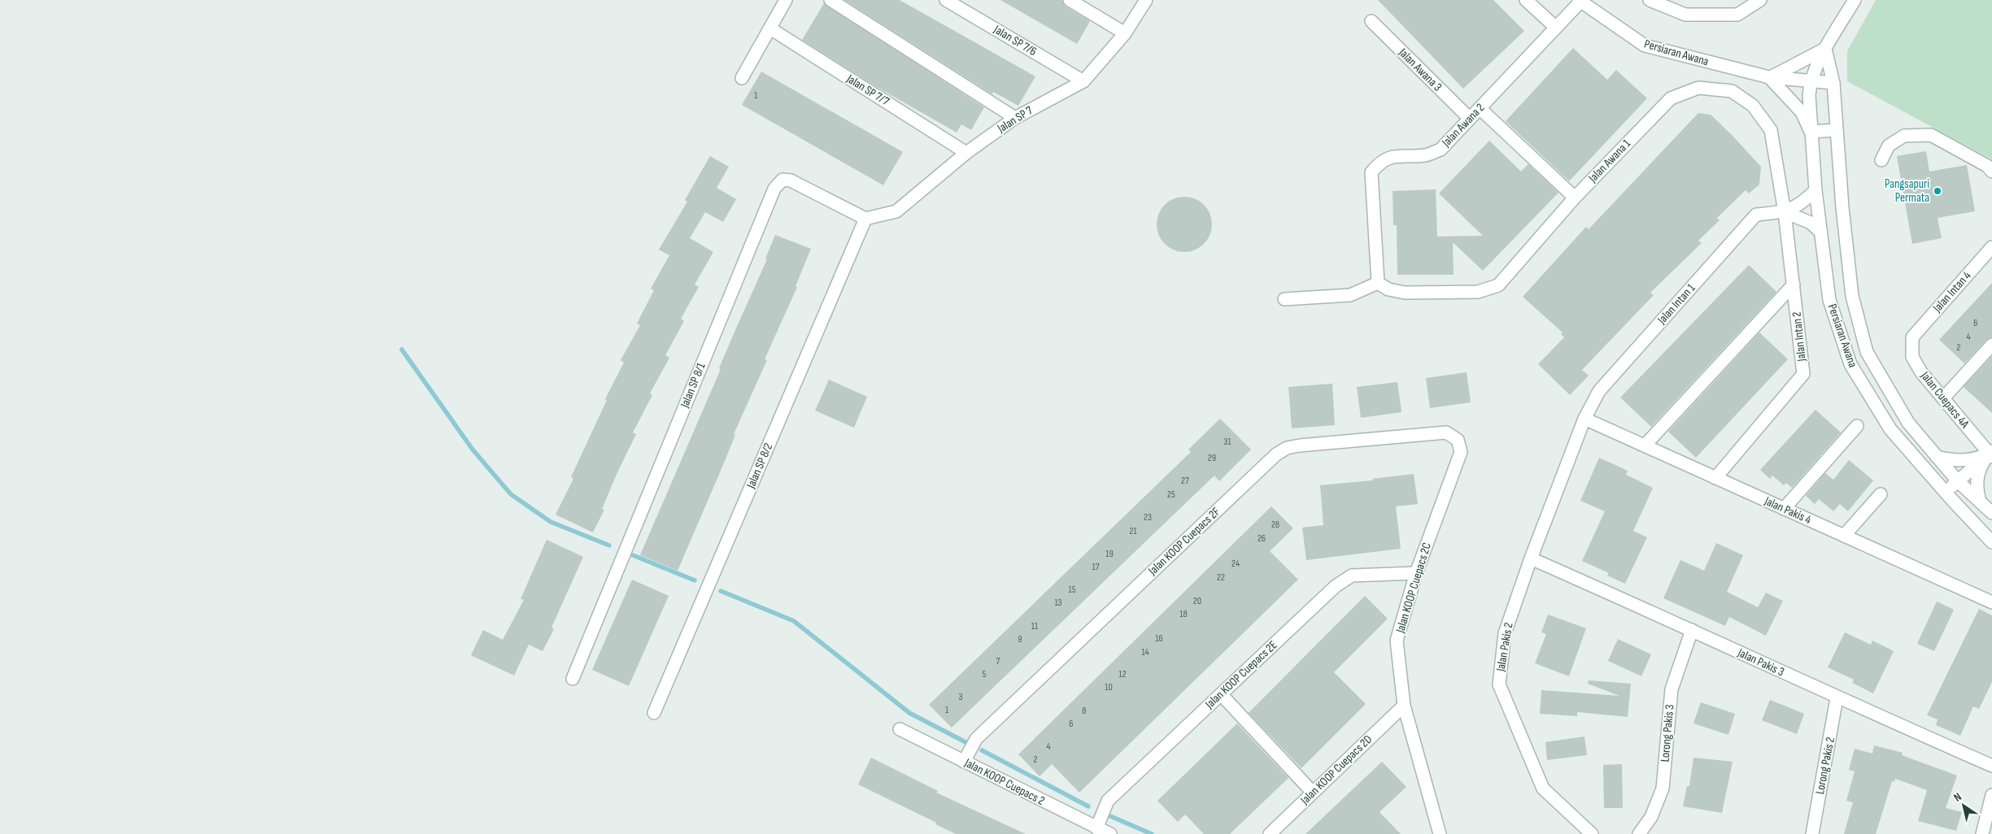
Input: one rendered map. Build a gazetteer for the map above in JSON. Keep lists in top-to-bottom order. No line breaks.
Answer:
{"streets":{"street":["Jalan SP 7/6","Persiaran Awana","Jalan Awana 3","Jalan SP 7/7","Jalan SP 7","Jalan Awana 2","Jalan Awana 1","Jalan Intan 4","Jalan Intan 1","Jalan Intan 2","Jalan SP 8/1","Jalan Cuepacs 4A","Jalan SP 8/2","Jalan Pakis 4","Jalan KOOP Cuepacs 2F","Jalan KOOP Cuepacs 2C","Jalan Pakis 2","Jalan Pakis 3","Jalan KOOP Cuepacs 2E","Lorong Pakis 3","Lorong Pakis 2","Jalan KOOP Cuepacs 2D","Jalan KOOP Cuepacs 2"]},"crossings":[["Jalan SP 7/6","Jalan SP 7"],["Persiaran Awana","Jalan Awana 2"],["Jalan Awana 3","Jalan Awana 2"],["Jalan SP 7/7","Jalan SP 7"],["Jalan SP 7","Jalan SP 8/1"],["Jalan SP 7","Jalan SP 8/2"],["Jalan Awana 2","Jalan Awana 1"],["Jalan Awana 1","Jalan Intan 1"],["Jalan Awana 1","Jalan Intan 2"],["Jalan Intan 4","Jalan Cuepacs 4A"],["Jalan Intan 1","Jalan Intan 2"],["Jalan Intan 1","Jalan Pakis 4"],["Jalan Intan 1","Jalan Pakis 2"],["Jalan Intan 2","Jalan Pakis 4"],["Jalan SP 8/1","Jalan SP 8/2"],["Jalan Pakis 4","Jalan Pakis 2"],["Jalan KOOP Cuepacs 2F","Jalan KOOP Cuepacs 2C"],["Jalan KOOP Cuepacs 2F","Jalan KOOP Cuepacs 2"],["Jalan KOOP Cuepacs 2C","Jalan KOOP Cuepacs 2E"],["Jalan KOOP Cuepacs 2C","Jalan KOOP Cuepacs 2D"],["Jalan Pakis 2","Jalan Pakis 3"],["Jalan Pakis 3","Lorong Pakis 3"],["Jalan Pakis 3","Lorong Pakis 2"],["Jalan KOOP Cuepacs 2E","Jalan KOOP Cuepacs 2"]],"places":["Pangsapuri Permata"],"house_numbers":["1","6","4","2","31","29","27","25","23","28","21","26","19","24","17","22","15","20","13","18","11","16","9","14","7","5","12","10","3","1","8","6","4","2"],"north":"top left"}
